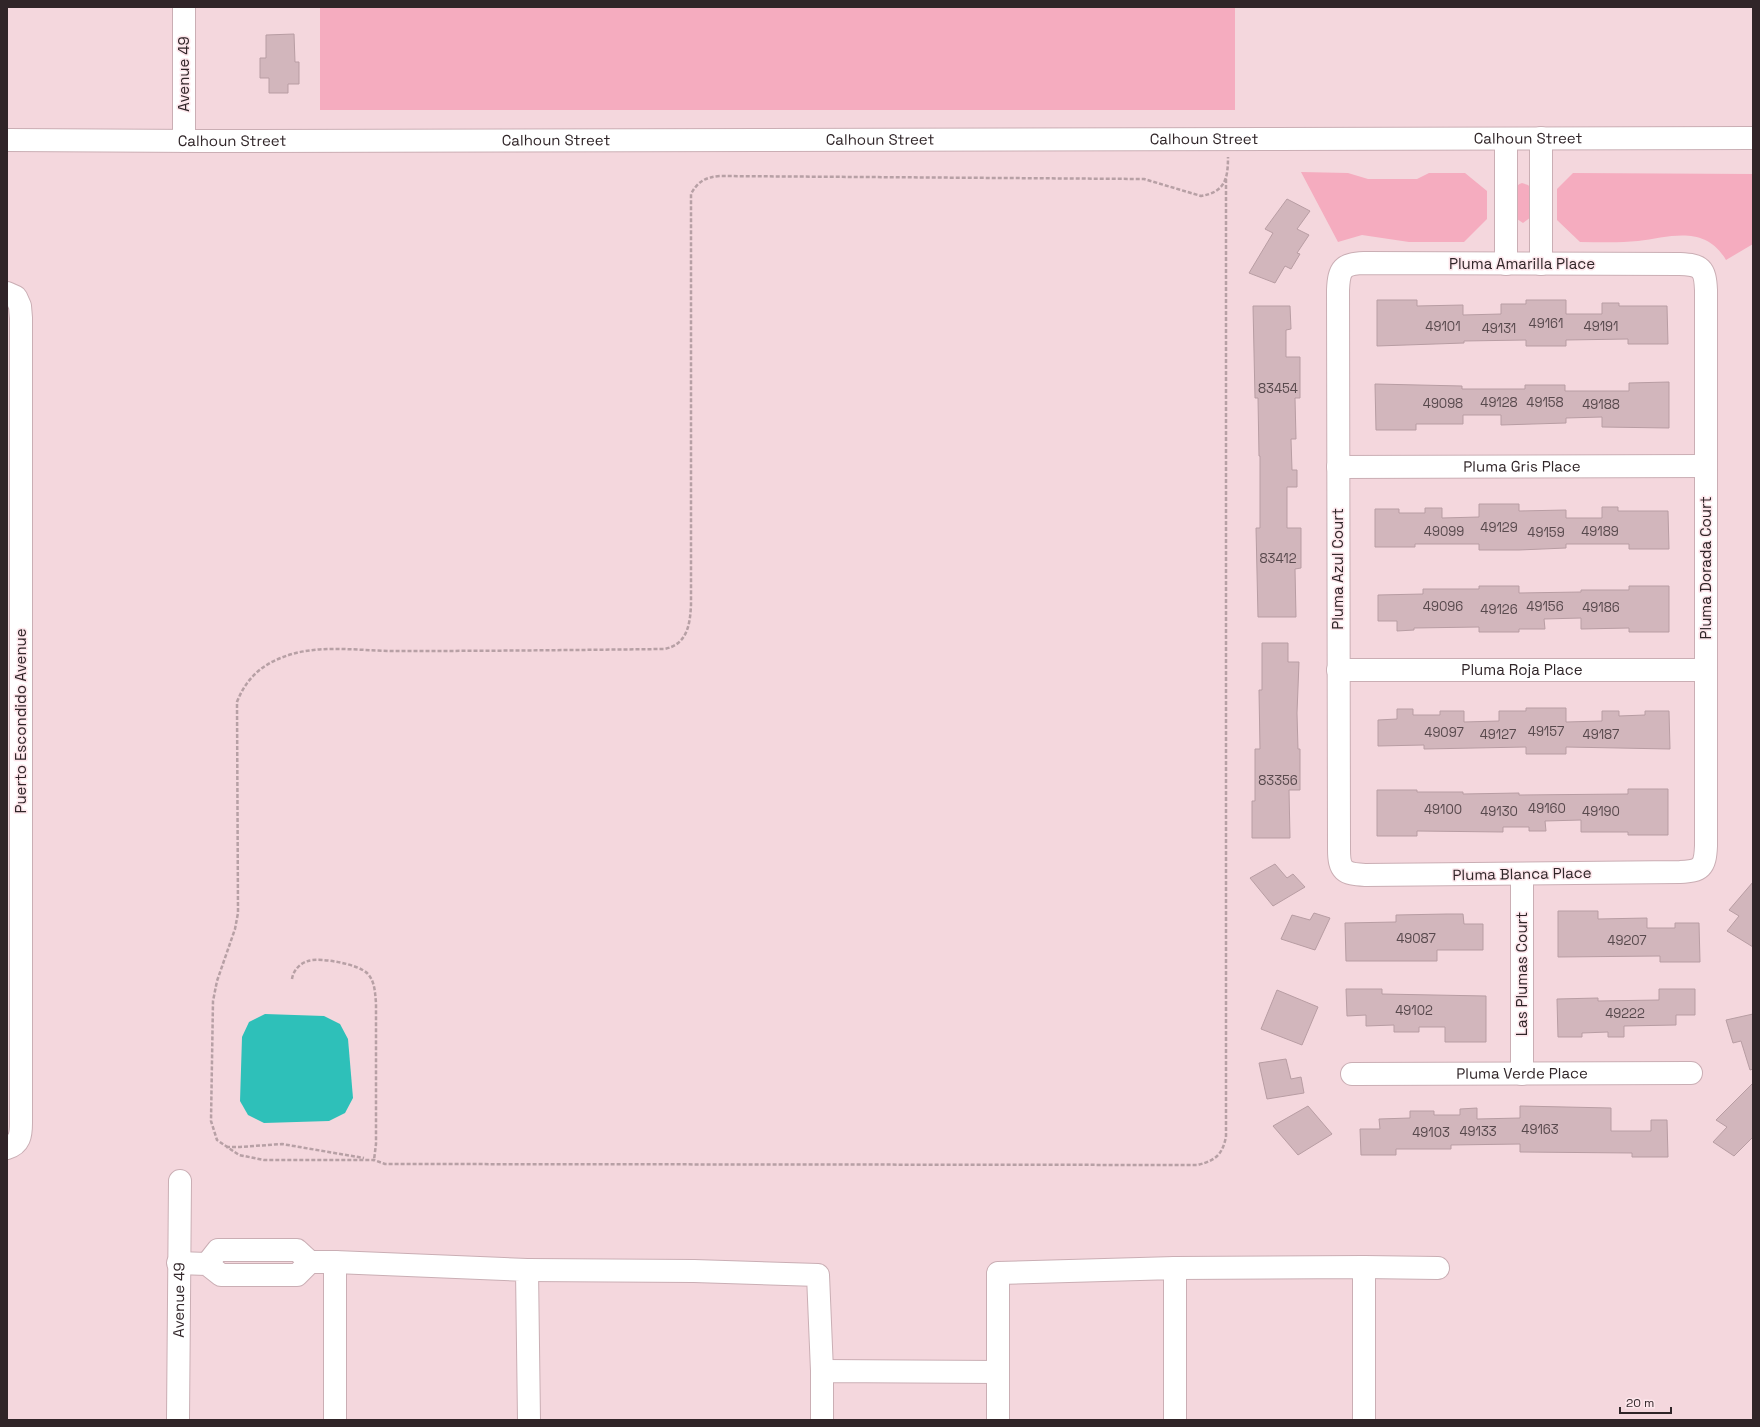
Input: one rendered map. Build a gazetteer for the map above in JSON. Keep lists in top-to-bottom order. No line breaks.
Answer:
{"streets":{"street":["Avenue 49","Calhoun Street","Pluma Amarilla Place","Pluma Gris Place","Pluma Dorada Court","Pluma Azul Court","Pluma Roja Place","Puerto Escondido Avenue","Pluma Blanca Place","Las Plumas Court","Pluma Verde Place"]},"crossings":[["Avenue 49","Calhoun Street"],["Pluma Amarilla Place","Pluma Dorada Court"],["Pluma Amarilla Place","Pluma Azul Court"],["Pluma Gris Place","Pluma Dorada Court"],["Pluma Gris Place","Pluma Azul Court"],["Pluma Dorada Court","Pluma Roja Place"],["Pluma Dorada Court","Pluma Blanca Place"],["Pluma Azul Court","Pluma Roja Place"],["Pluma Azul Court","Pluma Blanca Place"],["Pluma Blanca Place","Las Plumas Court"],["Las Plumas Court","Pluma Verde Place"]],"house_numbers":["49161","49101","49191","49131","83454","49128","49158","49098","49188","49129","49099","49189","49159","83412","49096","49156","49186","49126","49157","49097","49127","49187","83356","49160","49100","49130","49190","49087","49207","49102","49222","49163","49133","49103"],"scale_bar":"20 m"}
